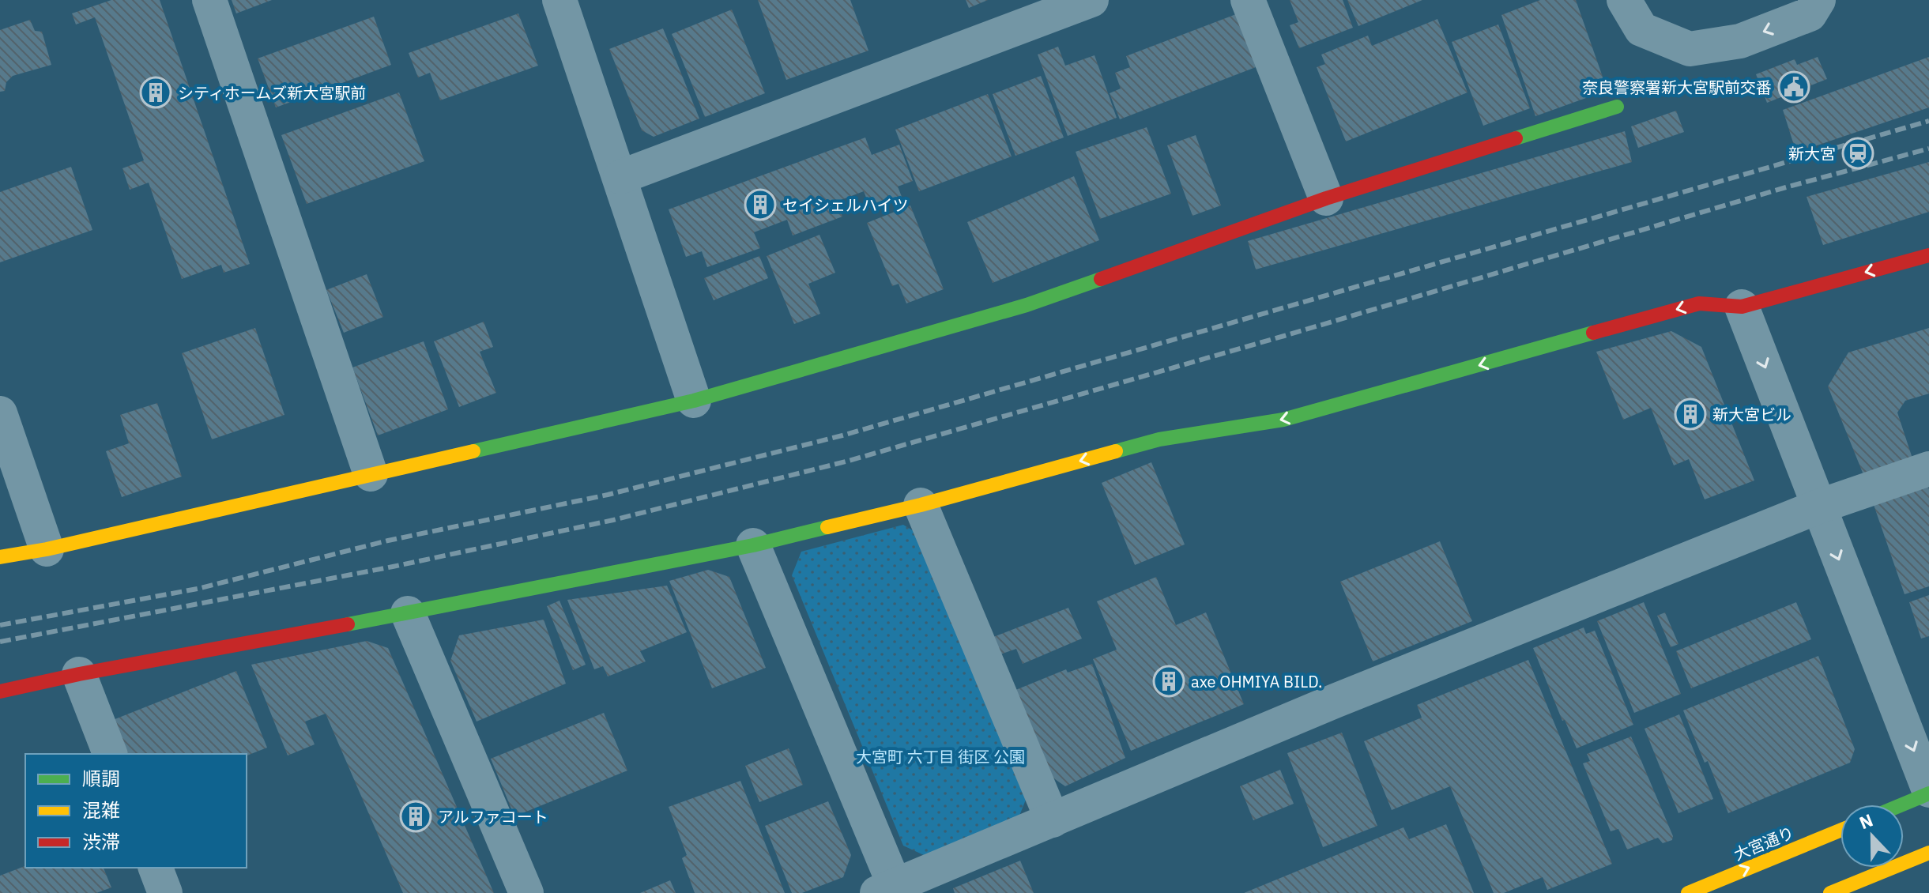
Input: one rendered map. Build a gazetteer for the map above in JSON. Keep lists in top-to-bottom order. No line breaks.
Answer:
{"streets":{"main road":["大宮通り"]},"one_way":["大宮通り"],"parks":["大宮町 六丁目 街区 公園"],"places":{"public building":["奈良警察署新大宮駅前交番"],"building":["シティホームズ新大宮駅前","セイシェルハイツ","新大宮ビル","axe OHMIYA BILD.","アルファコート"],"station":["新大宮"]},"legend":["順調","混雑","渋滞"],"north":"top"}
